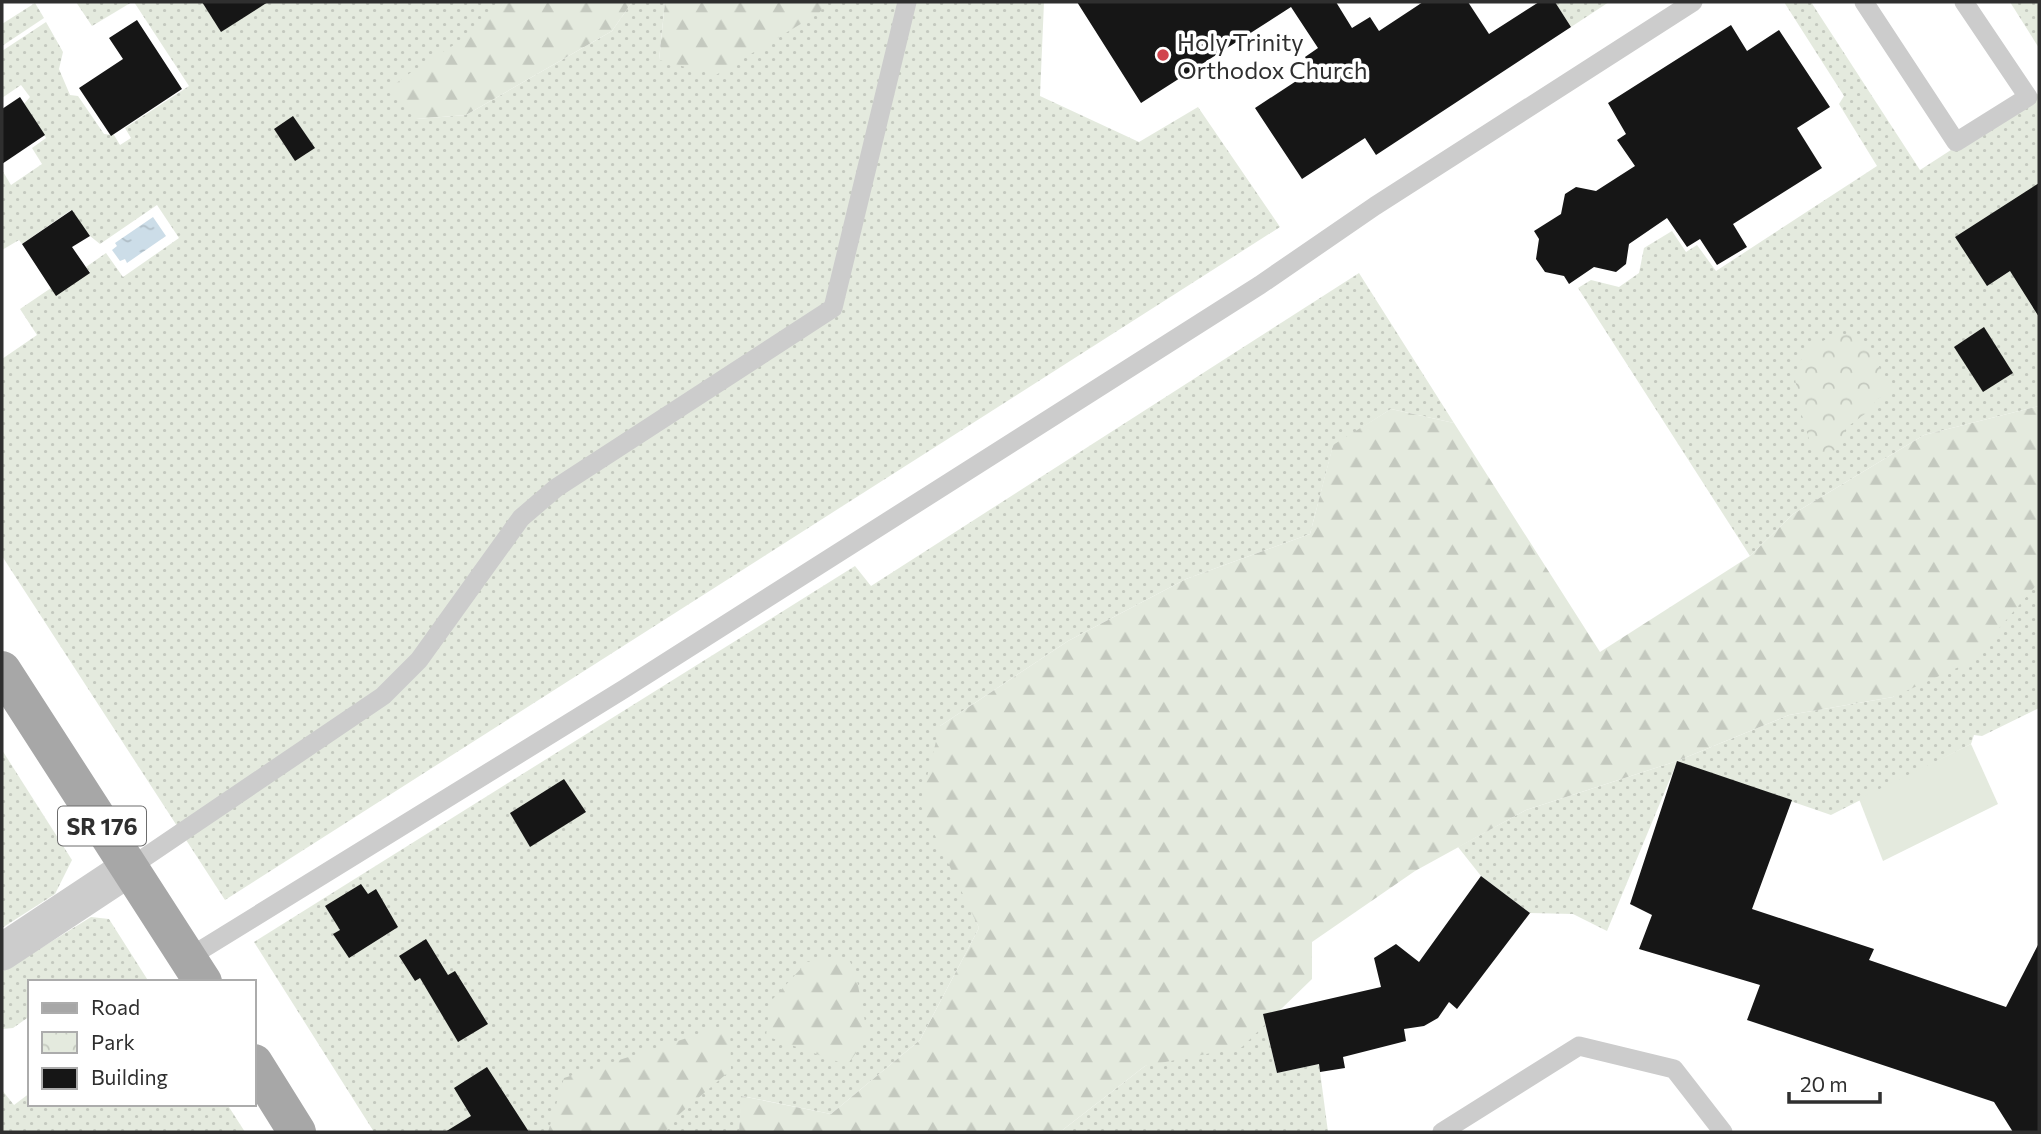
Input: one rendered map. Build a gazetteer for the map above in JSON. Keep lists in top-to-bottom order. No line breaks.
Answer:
{"streets":{"main road":["SR 176"]},"places":["Holy Trinity Orthodox Church"],"legend":["Road","Park","Building"],"scale_bar":"20 m"}
